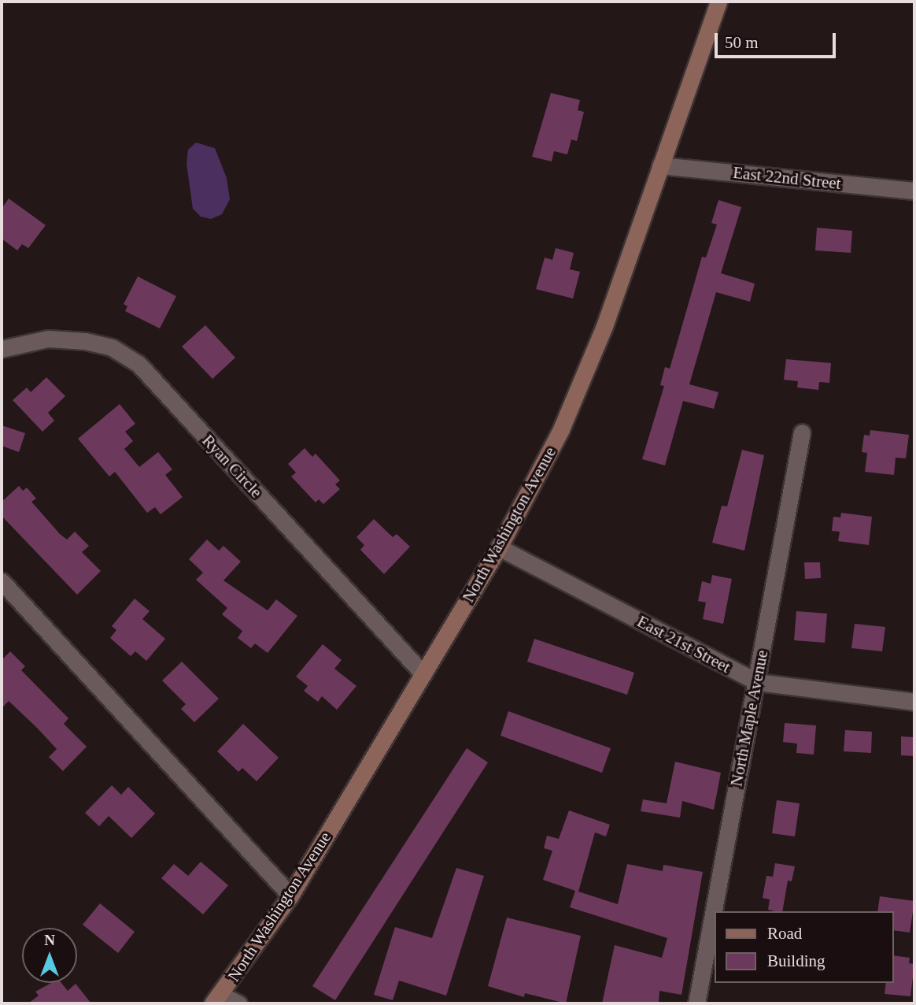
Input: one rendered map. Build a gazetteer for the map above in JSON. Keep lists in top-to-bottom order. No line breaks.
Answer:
{"streets":{"main road":["North Washington Avenue"],"street":["East 22nd Street","Ryan Circle","East 21st Street","North Maple Avenue"]},"crossings":[["East 22nd Street","North Washington Avenue"],["Ryan Circle","North Washington Avenue"],["North Washington Avenue","East 21st Street"],["East 21st Street","North Maple Avenue"]],"legend":["Road","Building"],"scale_bar":"50 m","north":"top"}
